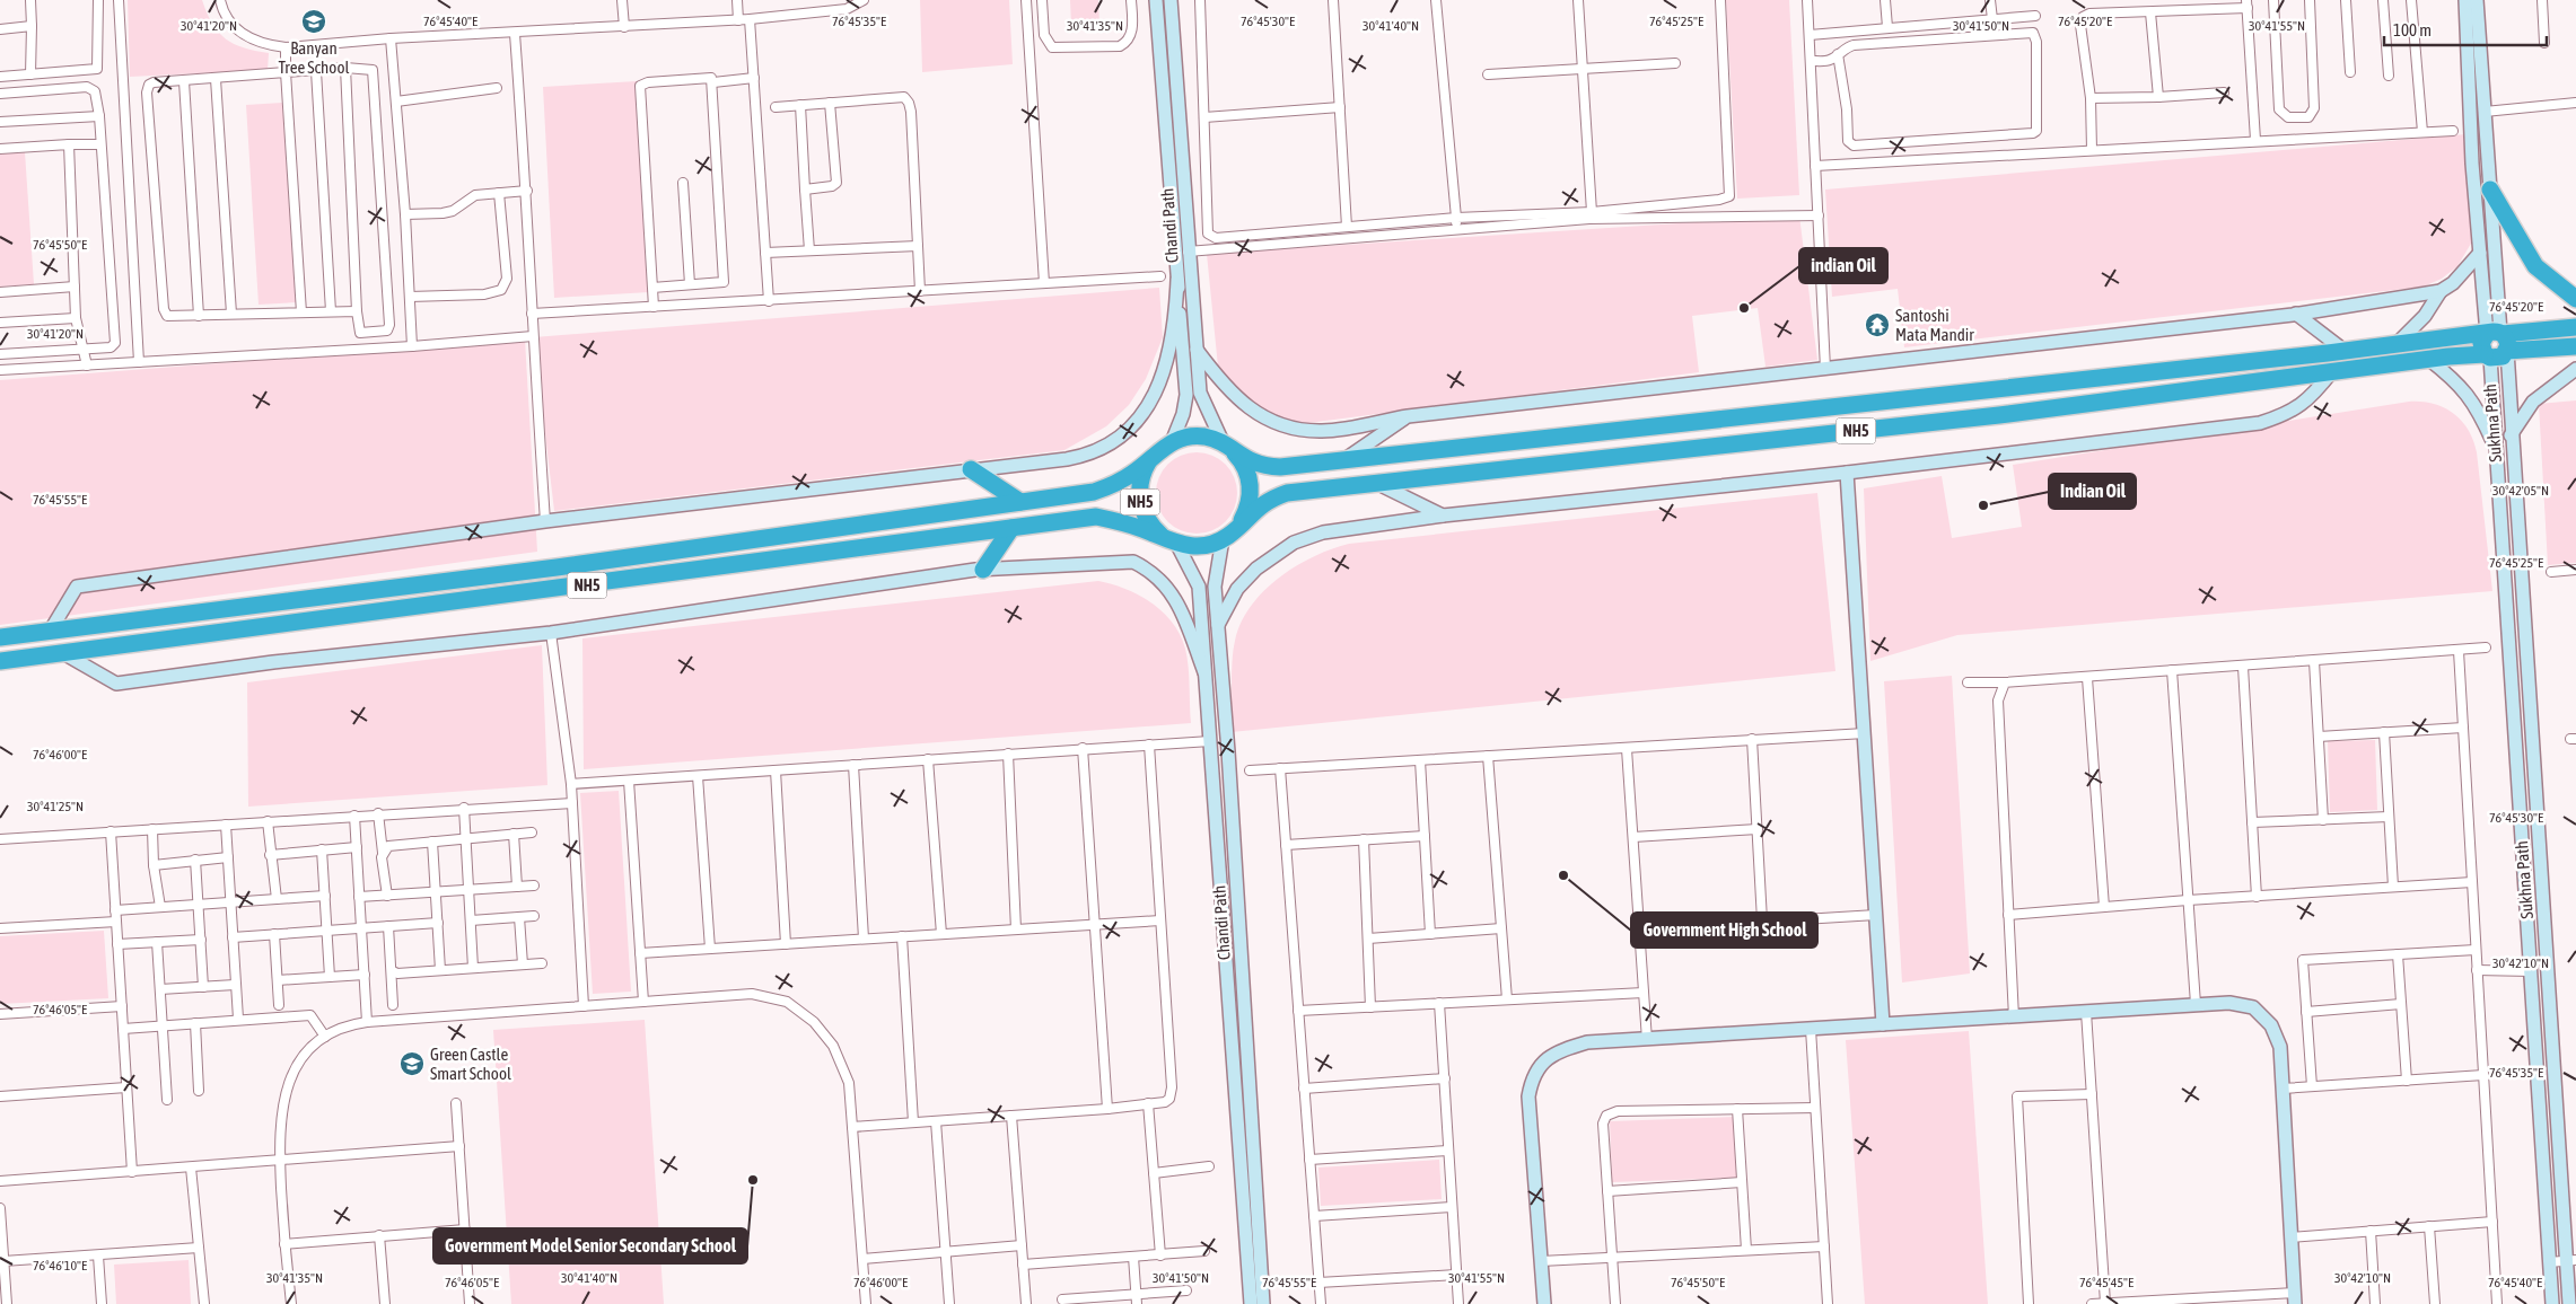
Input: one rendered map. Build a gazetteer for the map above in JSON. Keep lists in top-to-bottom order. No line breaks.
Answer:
{"streets":{"highway":["NH5"],"street":["Chandi Path","Sukhna Path"]},"crossings":[["Chandi Path","NH5"],["Sukhna Path","NH5"]],"places":{"school or university":["Banyan Tree School","Green Castle Smart School"],"other":["indian Oil","Indian Oil","Government High School","Government Model Senior Secondary School"],"temple":["Santoshi Mata Mandir"]},"scale_bar":"100 m","coordinates":["76°45'20\"E","76°45'40\"E","76°45'35\"E","76°45'30\"E","76°45'25\"E","30°41'20\"N","30°41'35\"N","30°41'40\"N","30°41'50\"N","30°41'55\"N","76°45'50\"E","30°42'05\"N","76°45'55\"E","76°46'00\"E","30°41'25\"N","30°42'10\"N","76°46'05\"E","76°46'10\"E","76°45'45\"E"]}
